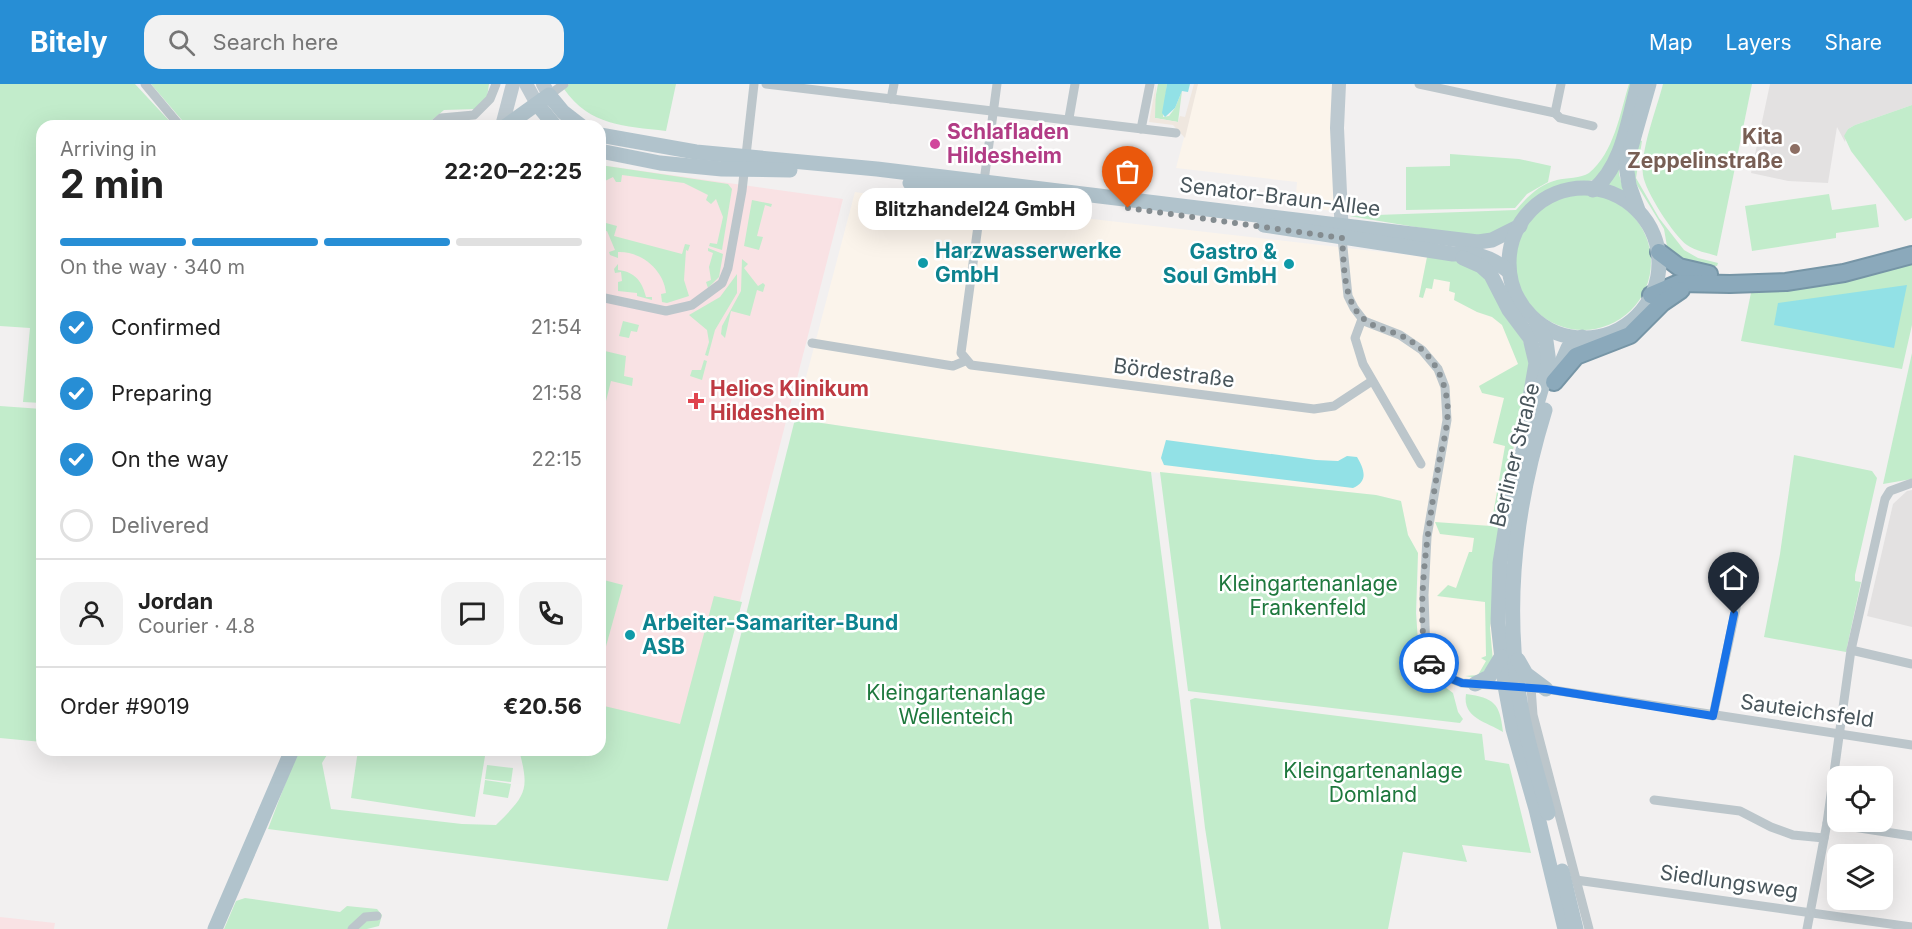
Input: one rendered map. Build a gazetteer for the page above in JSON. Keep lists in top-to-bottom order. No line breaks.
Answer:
{"streets":{"main road":["Senator-Braun-Allee","Berliner Straße"],"street":["Bördestraße","Sauteichsfeld","Siedlungsweg"]},"crossings":[["Senator-Braun-Allee","Berliner Straße"],["Berliner Straße","Sauteichsfeld"],["Berliner Straße","Siedlungsweg"]],"parks":["Kleingartenanlage Frankenfeld","Kleingartenanlage Wellenteich","Kleingartenanlage Domland"],"places":{"other":["Schlafladen Hildesheim","Kita Zeppelinstraße","Blitzhandel24 GmbH","Harzwasserwerke GmbH","Gastro & Soul GmbH","Arbeiter-Samariter-Bund ASB"],"health":["Helios Klinikum Hildesheim"]},"page":{"header":"Bitely","search":"Search here","nav":["Map","Layers","Share"],"heading":["2 min","Arriving in","22:20–22:25"],"panel":["Jordan","Courier · 4.8","Order #9019","€20.56"],"bubble":"Blitzhandel24 GmbH","bar":"On the way · 340 m","list":[["Confirmed","21:54"],["Preparing","21:58"],["On the way","22:15"],"Delivered"]}}
